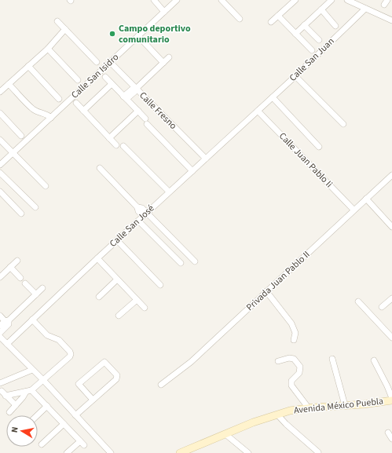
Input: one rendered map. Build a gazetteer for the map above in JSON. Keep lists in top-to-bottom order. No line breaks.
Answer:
{"streets":{"main road":["Avenida México Puebla"],"street":["Calle San Juan","Calle San Isidro","Calle Fresno","Calle Juan Pablo Ii","Calle San José","Privada Juan Pablo II"]},"crossings":[["Calle San Juan","Calle Juan Pablo Ii"],["Calle San Juan","Calle San José"],["Calle San Isidro","Calle Fresno"],["Calle Fresno","Calle San José"],["Calle Juan Pablo Ii","Calle San José"],["Calle Juan Pablo Ii","Privada Juan Pablo II"]],"places":["Campo deportivo comunitario"],"north":"left"}
